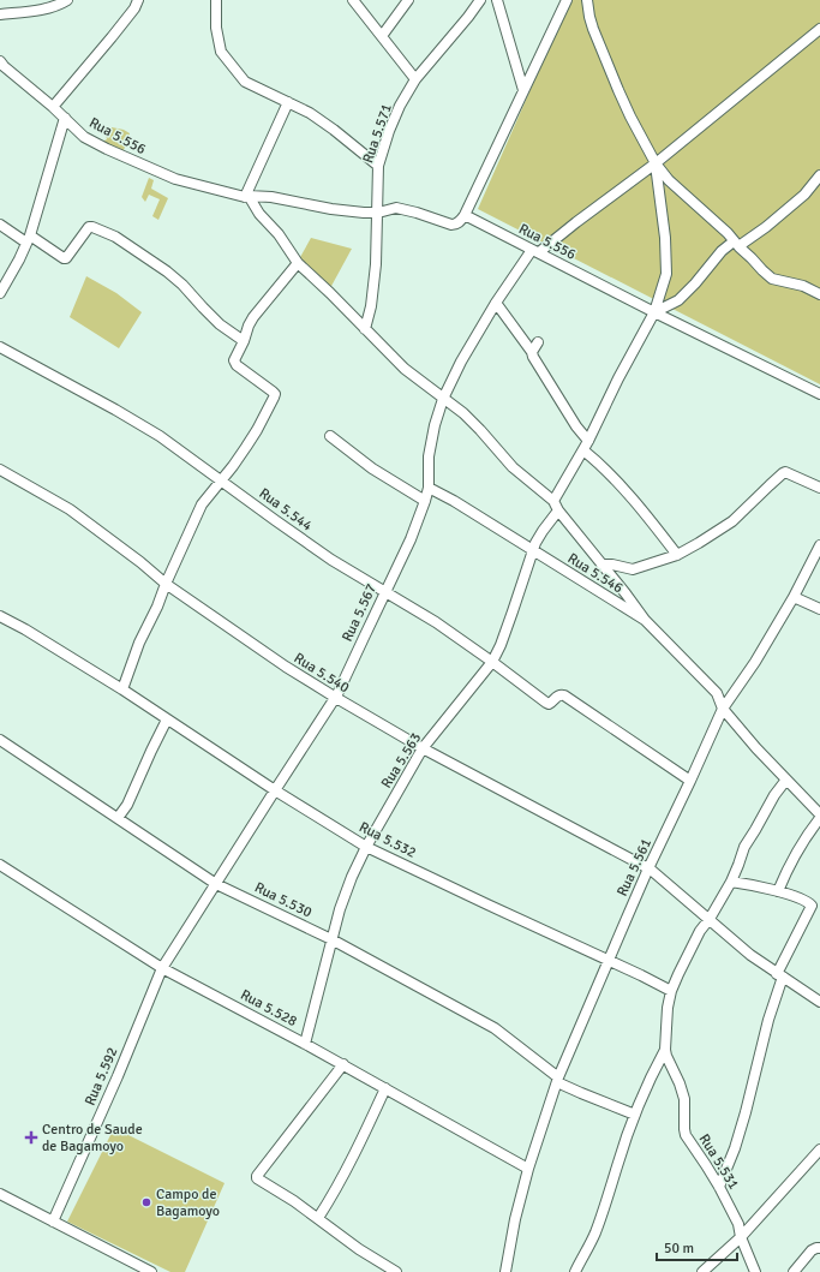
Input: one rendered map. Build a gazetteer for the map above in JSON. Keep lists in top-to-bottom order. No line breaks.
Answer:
{"streets":{"street":["Rua 5.571","Rua 5.556","Rua 5.544","Rua 5.546","Rua 5.567","Rua 5.540","Rua 5.563","Rua 5.532","Rua 5.561","Rua 5.530","Rua 5.528","Rua 5.592","Rua 5.531"]},"crossings":[["Rua 5.571","Rua 5.556"],["Rua 5.556","Rua 5.567"],["Rua 5.544","Rua 5.567"],["Rua 5.544","Rua 5.563"],["Rua 5.544","Rua 5.561"],["Rua 5.546","Rua 5.567"],["Rua 5.546","Rua 5.563"],["Rua 5.546","Rua 5.561"],["Rua 5.546","Rua 5.531"],["Rua 5.567","Rua 5.540"],["Rua 5.567","Rua 5.532"],["Rua 5.567","Rua 5.530"],["Rua 5.567","Rua 5.528"],["Rua 5.567","Rua 5.592"],["Rua 5.540","Rua 5.563"],["Rua 5.540","Rua 5.561"],["Rua 5.540","Rua 5.531"],["Rua 5.563","Rua 5.532"],["Rua 5.563","Rua 5.530"],["Rua 5.563","Rua 5.528"],["Rua 5.532","Rua 5.561"],["Rua 5.561","Rua 5.530"],["Rua 5.561","Rua 5.528"],["Rua 5.528","Rua 5.592"]],"places":{"health":["Centro de Saude de Bagamoyo"],"other":["Campo de Bagamoyo"]},"scale_bar":"50 m"}
